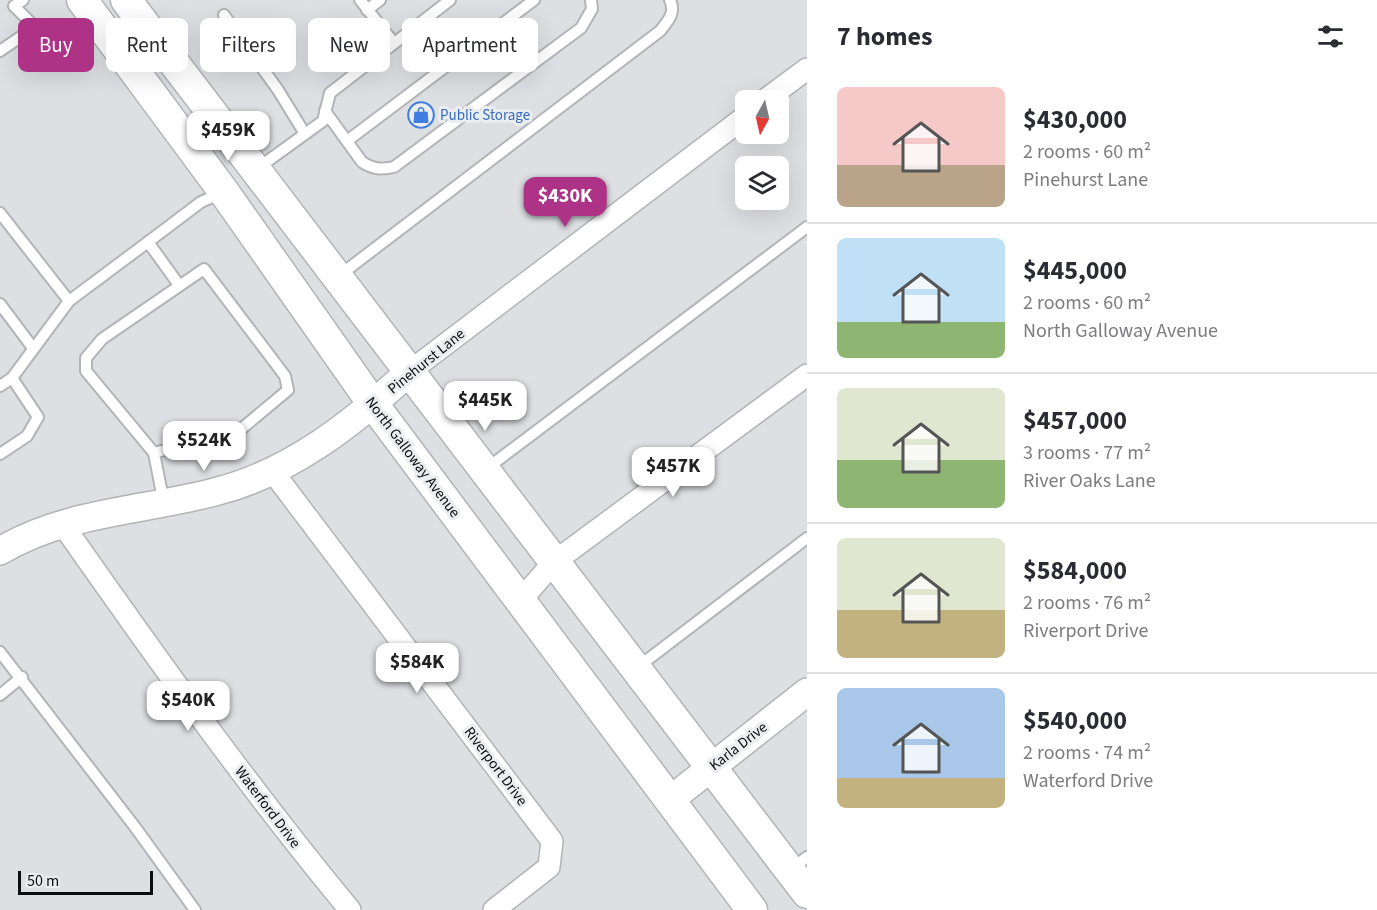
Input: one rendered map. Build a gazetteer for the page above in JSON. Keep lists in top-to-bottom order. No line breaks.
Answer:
{"streets":{"main road":["North Galloway Avenue"],"street":["Pinehurst Lane","Karla Drive","Riverport Drive","Waterford Drive"]},"crossings":[["Pinehurst Lane","North Galloway Avenue"],["Pinehurst Lane","Riverport Drive"],["Pinehurst Lane","Waterford Drive"],["North Galloway Avenue","Karla Drive"]],"places":{"shop":["Public Storage"]},"scale_bar":"50 m","north":"bottom","page":{"heading":"7 homes","chip":["Buy","Rent","Filters","New","Apartment"],"list":[{"name":"$430,000","note":"2 rooms · 60 m² · Pinehurst Lane"},{"name":"$445,000","note":"2 rooms · 60 m² · North Galloway Avenue"},{"name":"$457,000","note":"3 rooms · 77 m² · River Oaks Lane"},{"name":"$584,000","note":"2 rooms · 76 m² · Riverport Drive"},{"name":"$540,000","note":"2 rooms · 74 m² · Waterford Drive"}],"price":["$459K","$430K","$445K","$524K","$457K","$584K","$540K"],"scale":"50 m"}}
